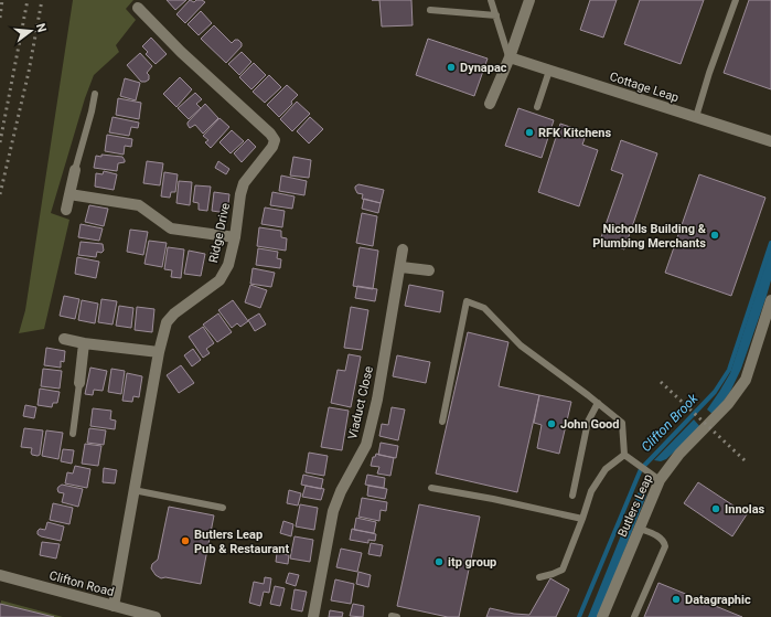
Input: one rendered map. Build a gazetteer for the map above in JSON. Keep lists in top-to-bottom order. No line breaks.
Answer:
{"streets":{"street":["Cottage Leap","Ridge Drive","Viaduct Close","Butlers Leap","Clifton Road"]},"crossings":[["Ridge Drive","Clifton Road"]],"water":["Clifton Brook"],"places":["Dynapac","RFK Kitchens","Nicholls Building & Plumbing Merchants","John Good","Innolas","Butlers Leap Pub & Restaurant","itp group","Datagraphic"],"north":"right"}
